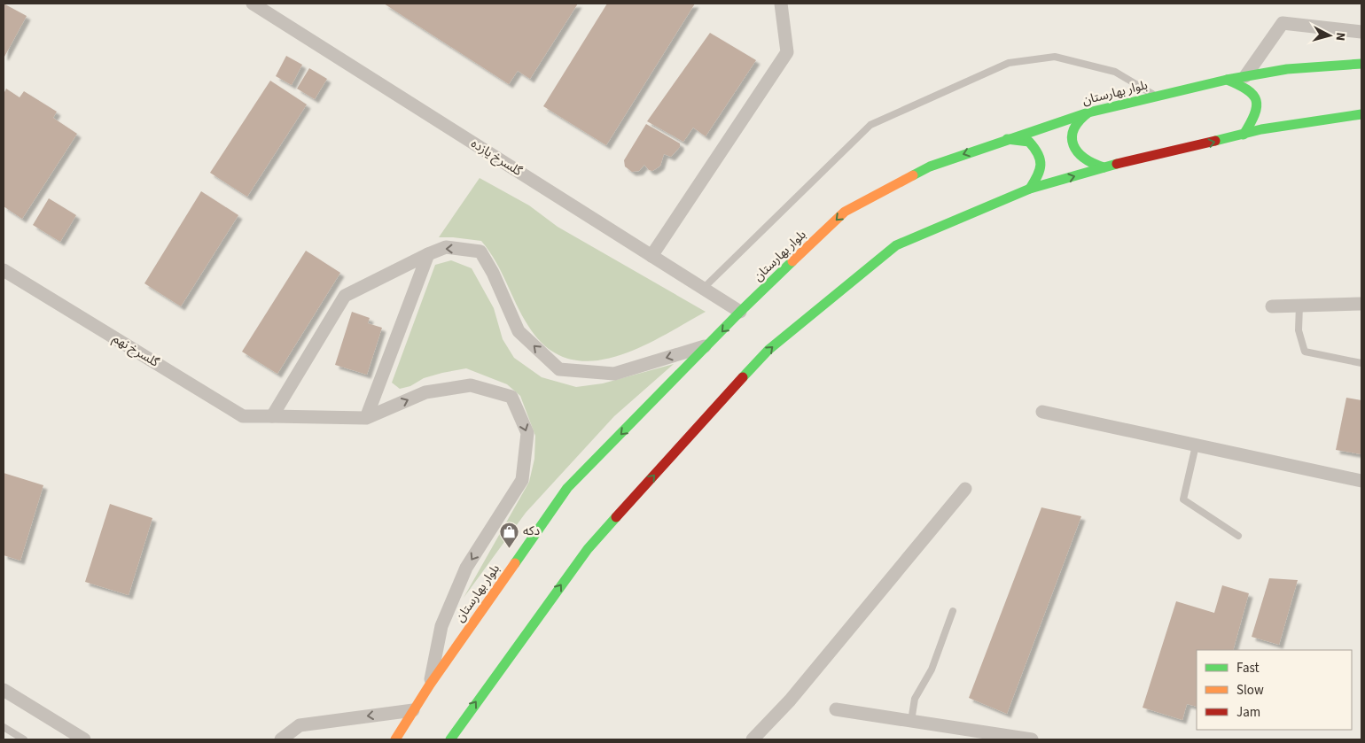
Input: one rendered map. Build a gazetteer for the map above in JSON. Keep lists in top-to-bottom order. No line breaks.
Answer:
{"streets":{"street":["بلوار بهارستان","گلسرخ یازده","گلسرخ نهم"]},"crossings":[["بلوار بهارستان","گلسرخ یازده"]],"places":{"shop":["دکه"]},"legend":["Fast","Slow","Jam"],"north":"right"}
